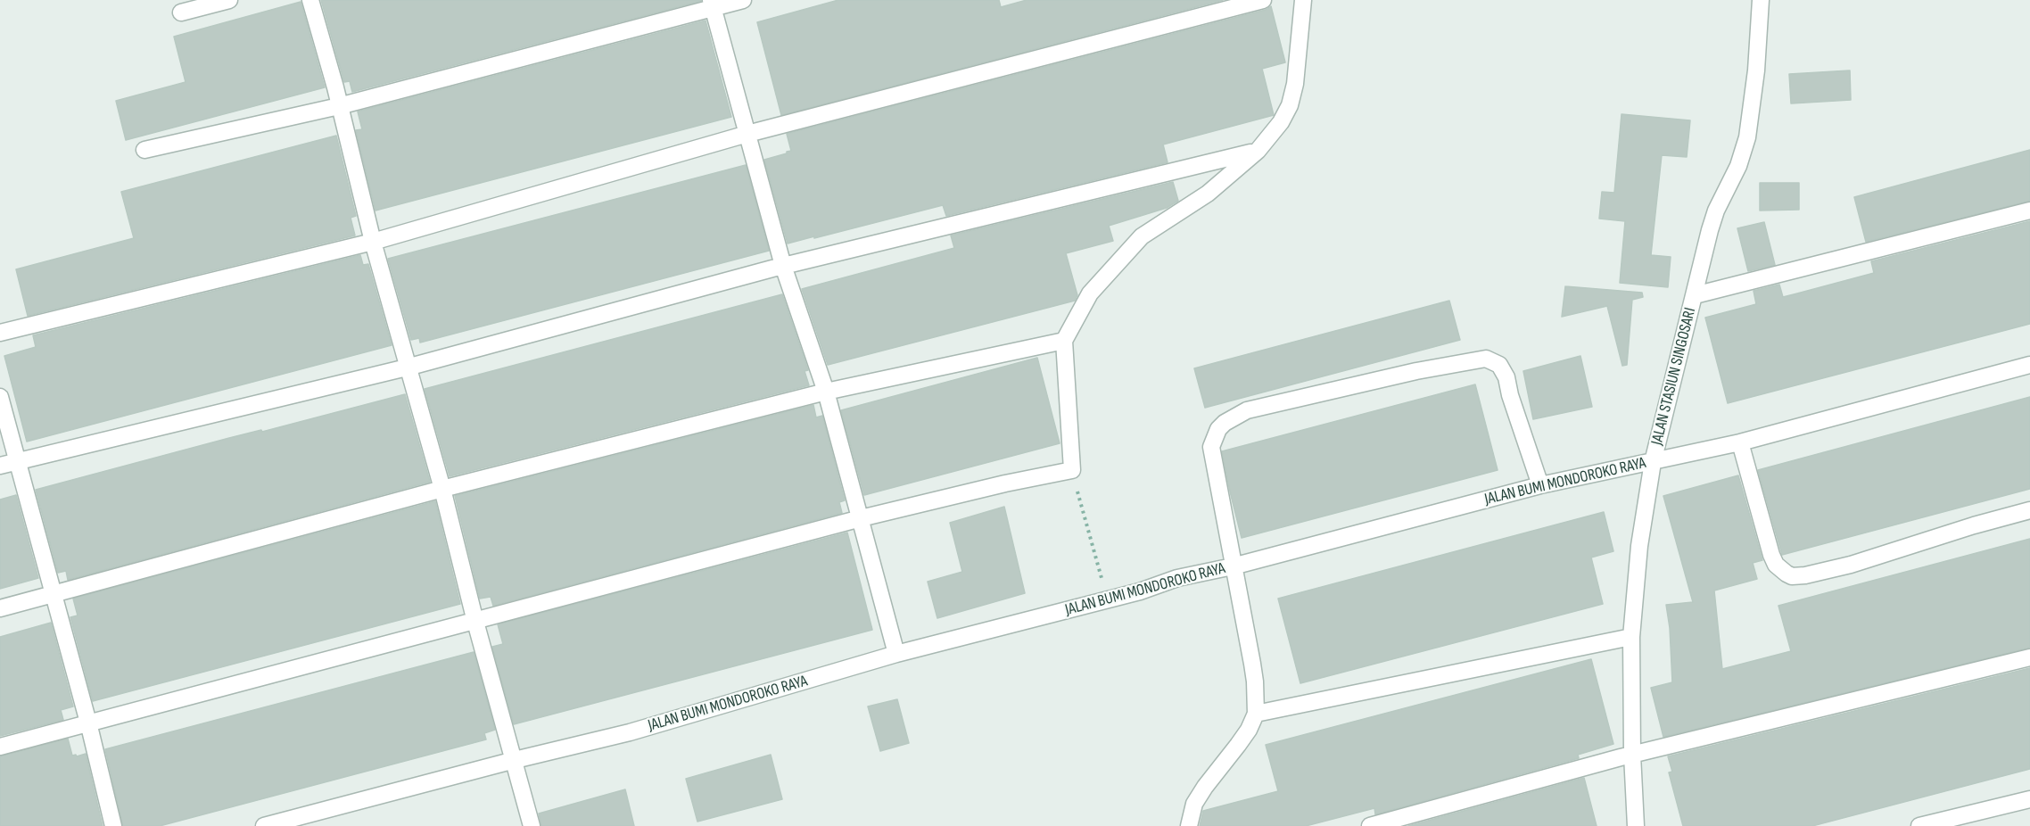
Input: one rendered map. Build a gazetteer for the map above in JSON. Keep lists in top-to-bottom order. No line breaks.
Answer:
{"streets":{"street":["JALAN STASIUN SINGOSARI","JALAN BUMI MONDOROKO RAYA"]},"crossings":[["JALAN STASIUN SINGOSARI","JALAN BUMI MONDOROKO RAYA"]]}
